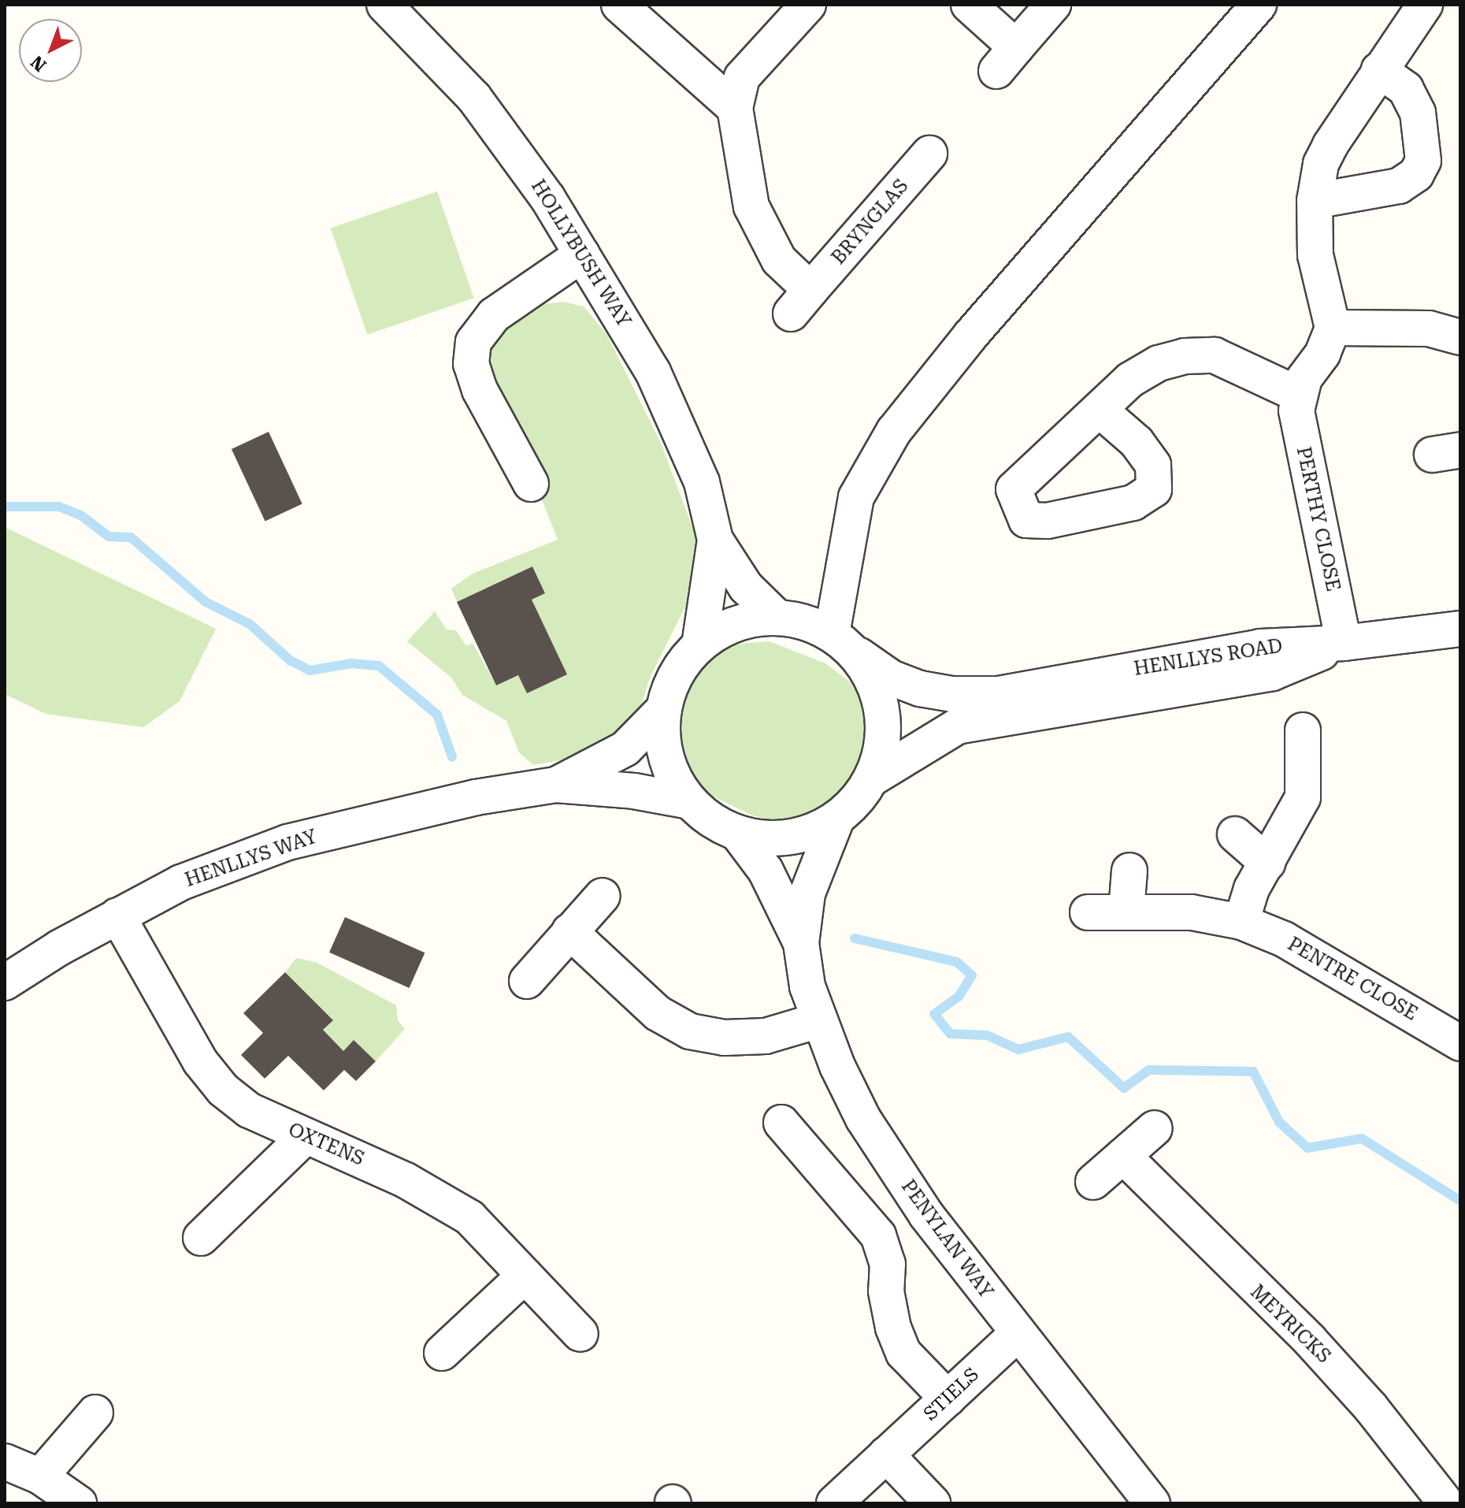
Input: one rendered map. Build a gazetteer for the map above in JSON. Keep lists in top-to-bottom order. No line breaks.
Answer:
{"streets":{"street":["BRYNGLAS","HOLLYBUSH WAY","PERTHY CLOSE","HENLLYS ROAD","HENLLYS WAY","PENTRE CLOSE","OXTENS","PENYLAN WAY","MEYRICKS","STIELS"]},"crossings":[["HOLLYBUSH WAY","HENLLYS ROAD"],["HOLLYBUSH WAY","PENYLAN WAY"],["PERTHY CLOSE","HENLLYS ROAD"],["HENLLYS ROAD","PENYLAN WAY"],["HENLLYS WAY","OXTENS"],["PENYLAN WAY","STIELS"]],"north":"bottom left"}
